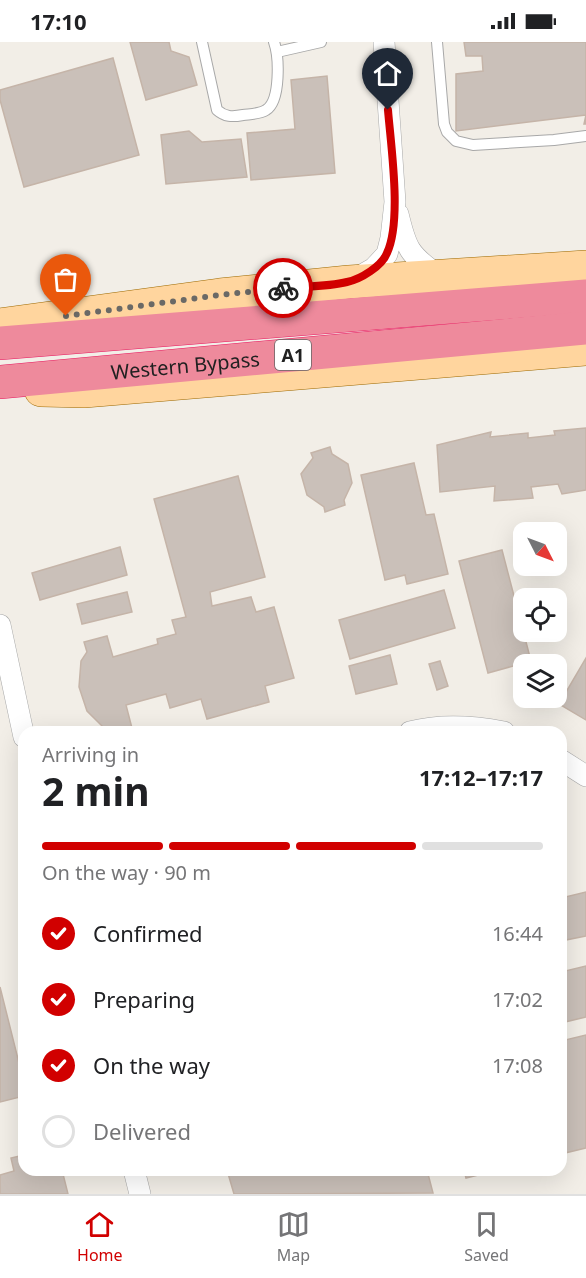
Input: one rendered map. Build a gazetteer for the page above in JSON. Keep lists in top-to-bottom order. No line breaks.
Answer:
{"streets":{"highway":["A1","Western Bypass"]},"north":"bottom right","page":{"status":"17:10","heading":["2 min","Arriving in","17:12–17:17"],"bar":"On the way · 90 m","list":[["Confirmed","16:44"],["Preparing","17:02"],["On the way","17:08"],"Delivered"],"tabs":["Home","Map","Saved"]}}
